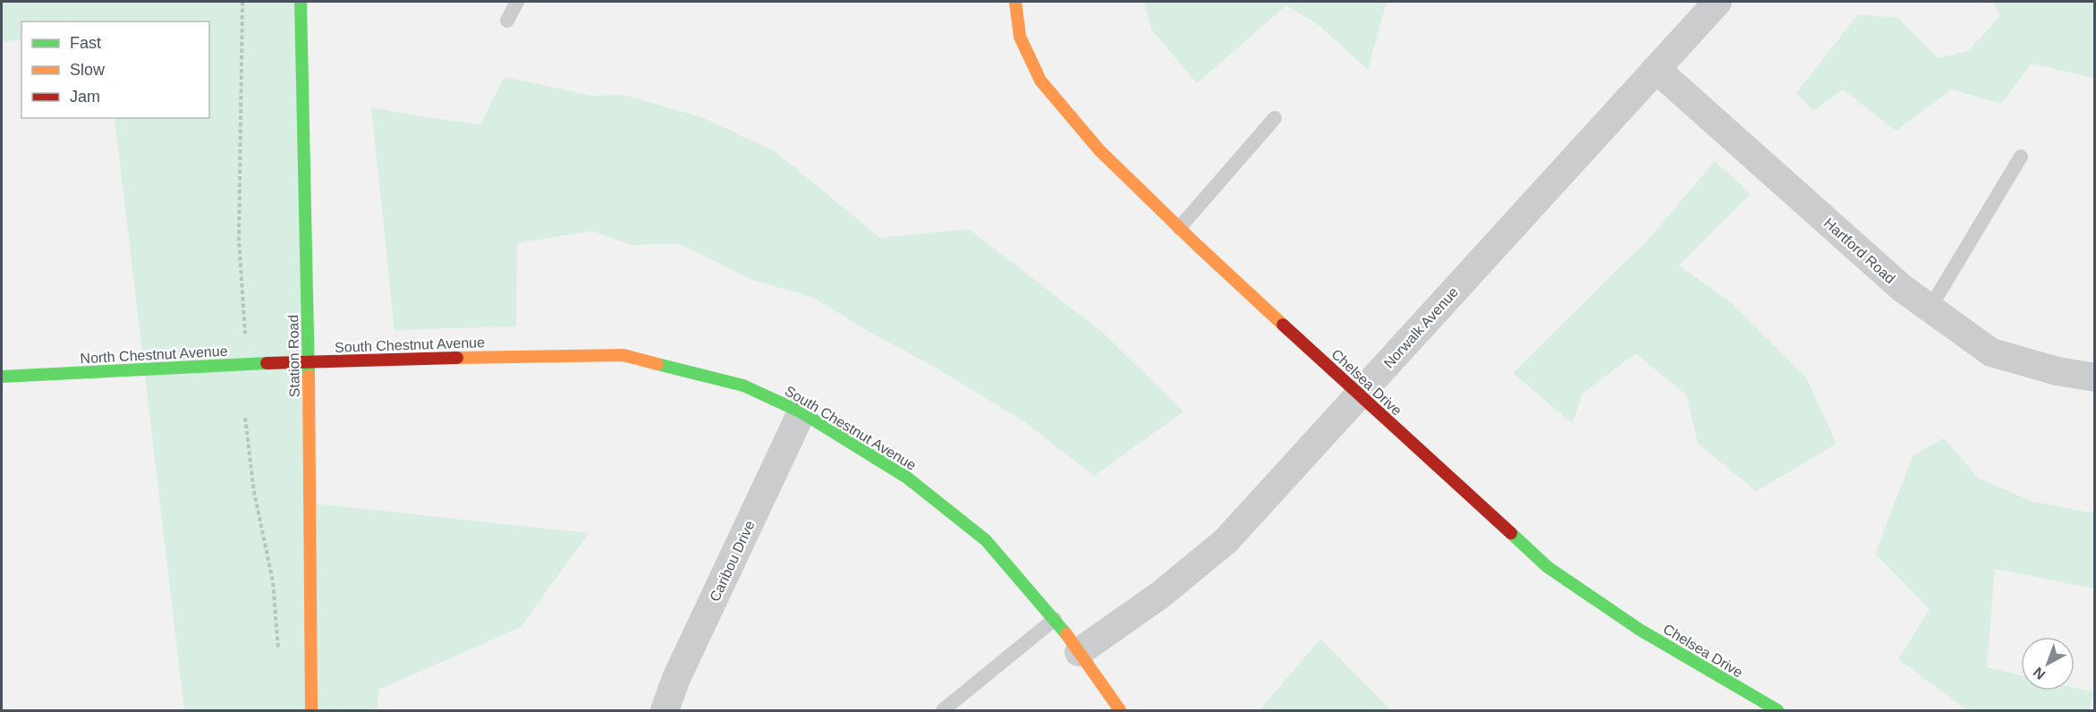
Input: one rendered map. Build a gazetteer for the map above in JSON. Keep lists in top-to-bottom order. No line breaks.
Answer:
{"streets":{"street":["Hartford Road","Norwalk Avenue","South Chestnut Avenue","North Chestnut Avenue","Station Road","Chelsea Drive","Caribou Drive"]},"crossings":[["Hartford Road","Norwalk Avenue"],["Norwalk Avenue","South Chestnut Avenue"],["Norwalk Avenue","Chelsea Drive"],["South Chestnut Avenue","North Chestnut Avenue"],["South Chestnut Avenue","Station Road"],["South Chestnut Avenue","Caribou Drive"],["North Chestnut Avenue","Station Road"]],"legend":["Fast","Slow","Jam"],"north":"bottom left"}
